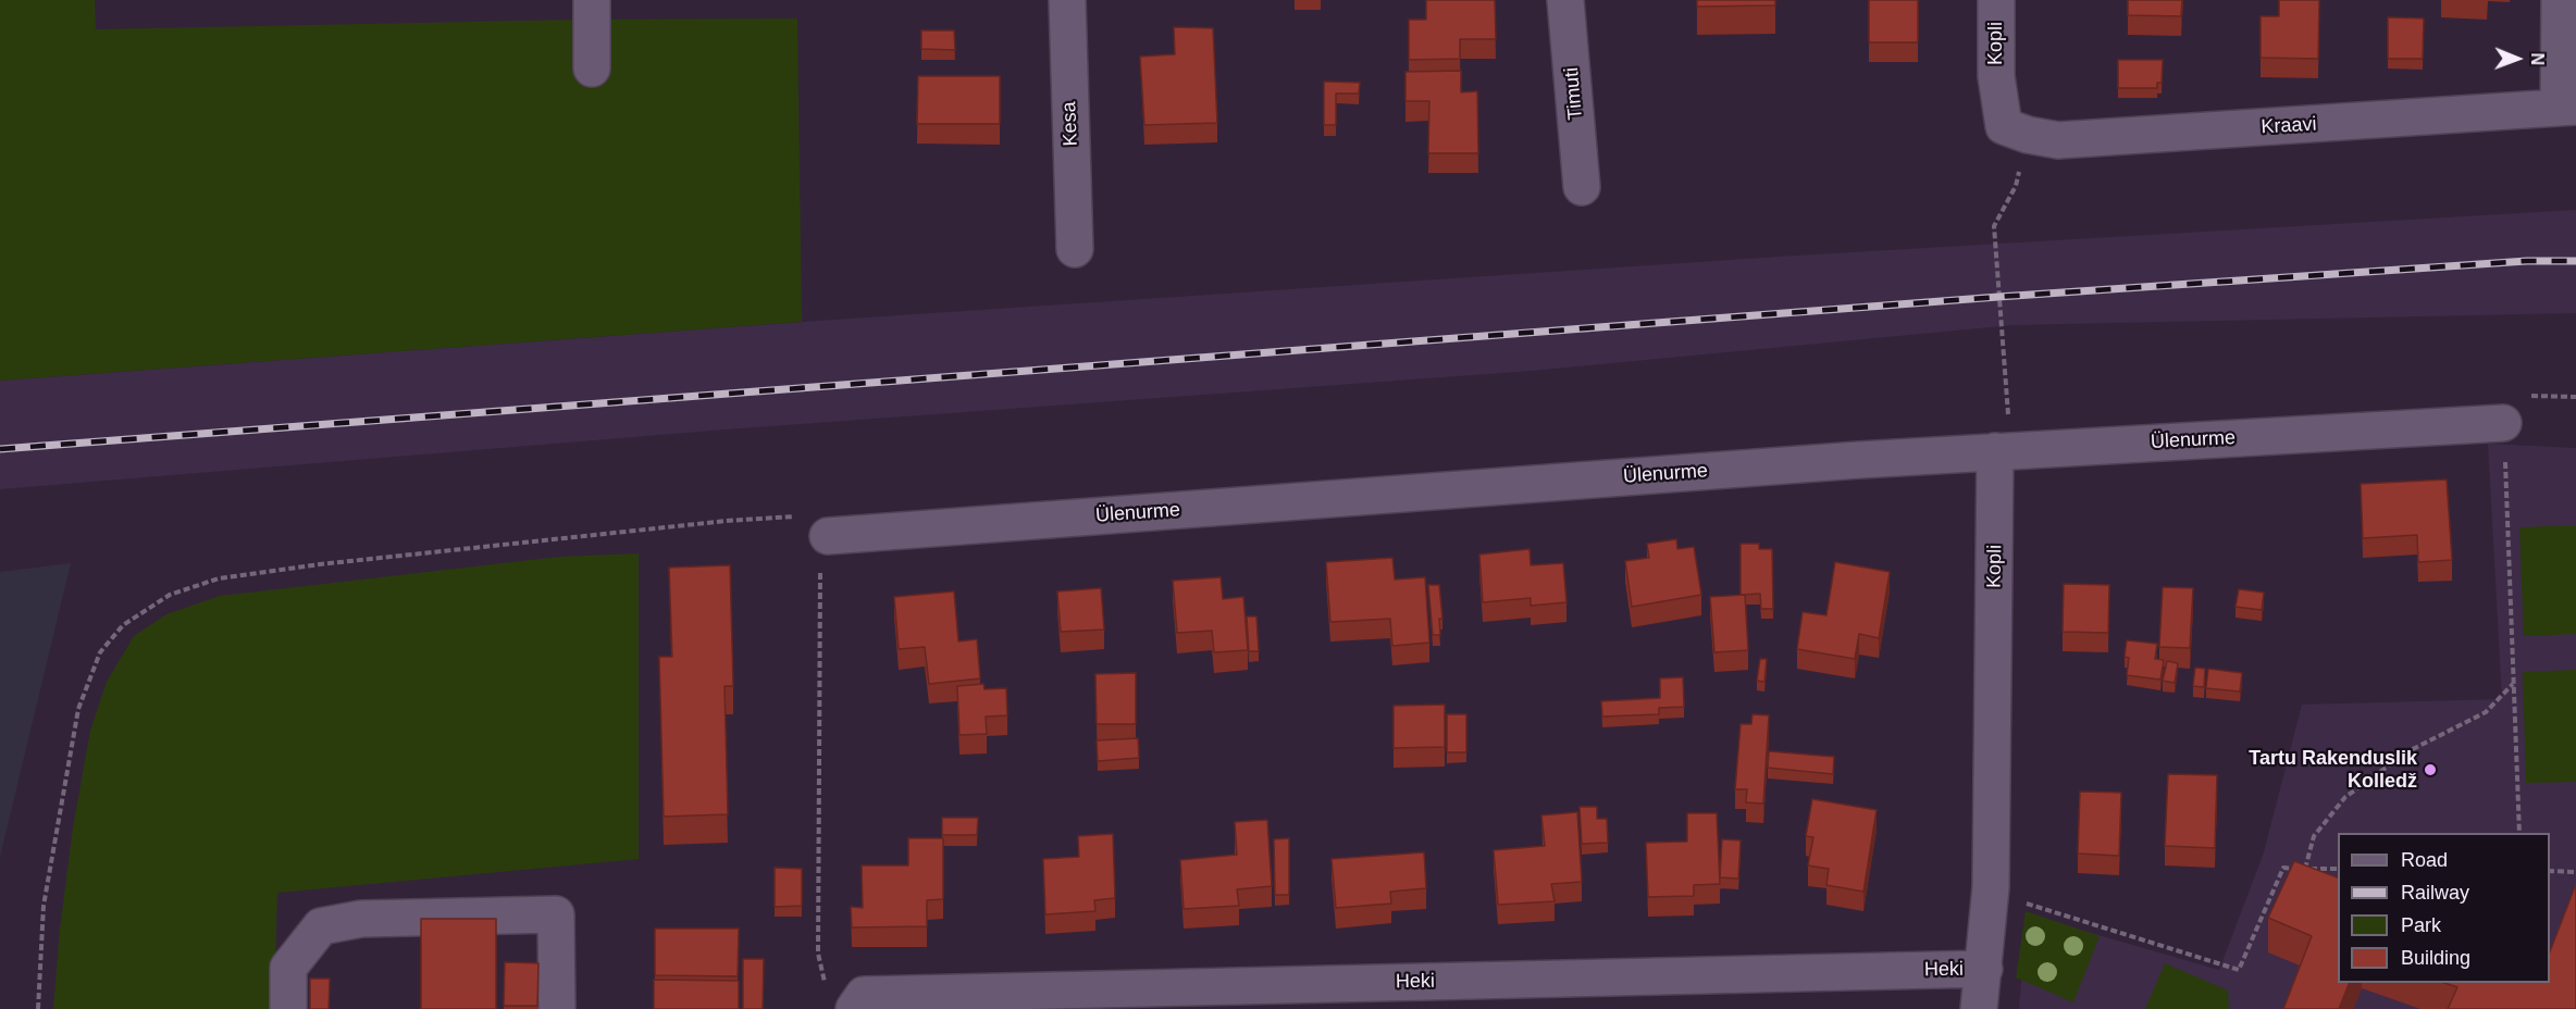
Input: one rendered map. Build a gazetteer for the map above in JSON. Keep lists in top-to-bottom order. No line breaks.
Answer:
{"streets":{"street":["Kopli","Timuti","Kesa","Kraavi","Ülenurme","Heki"]},"crossings":[["Kopli","Kraavi"],["Kopli","Ülenurme"],["Kopli","Heki"]],"places":["Tartu Rakenduslik Kolledž"],"legend":["Road","Railway","Park","Building"],"north":"right"}
